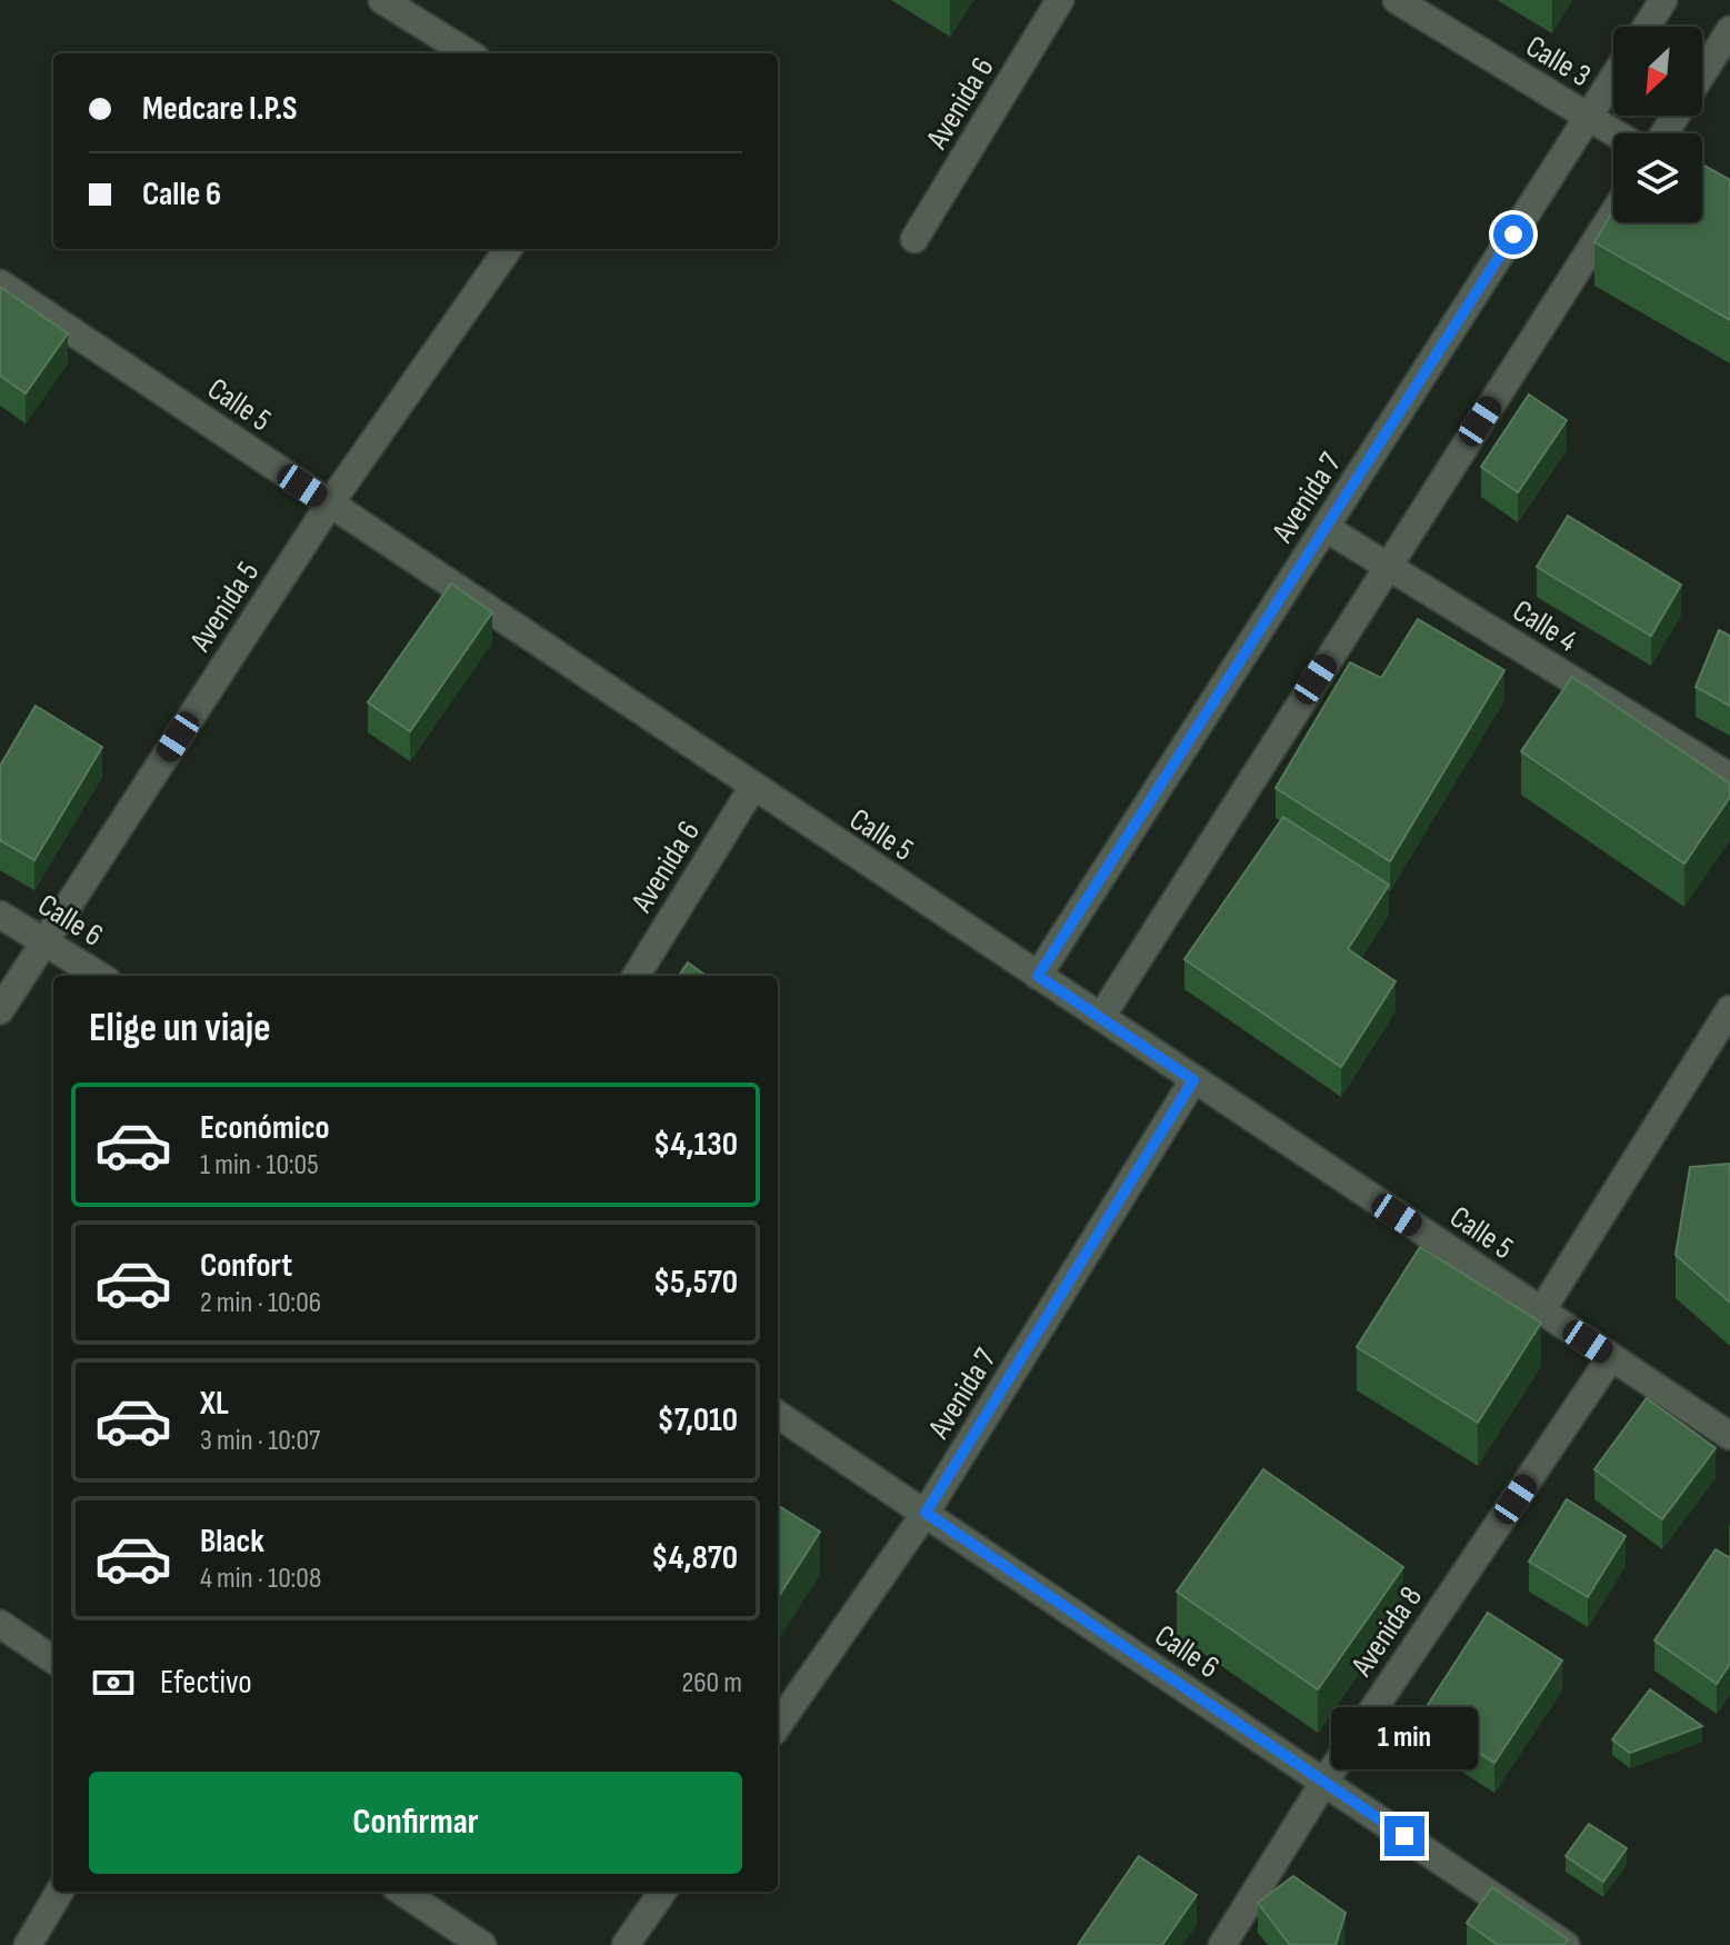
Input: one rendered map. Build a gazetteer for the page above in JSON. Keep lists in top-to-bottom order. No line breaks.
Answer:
{"streets":{"street":["Calle 3","Avenida 6","Calle 5","Avenida 7","Avenida 5","Calle 4","Calle 6","Avenida 8"]},"crossings":[["Calle 3","Avenida 7"],["Avenida 6","Calle 5"],["Calle 5","Avenida 7"],["Calle 5","Avenida 5"],["Calle 5","Avenida 8"],["Avenida 7","Calle 4"],["Avenida 7","Calle 6"],["Avenida 5","Calle 6"],["Calle 6","Avenida 8"]],"north":"bottom left","page":{"banner":["Medcare I.P.S","Calle 6"],"heading":"Elige un viaje","list":[{"name":"Económico","note":"1 min · 10:05","value":"$4,130"},{"name":"Confort","note":"2 min · 10:06","value":"$5,570"},{"name":"XL","note":"3 min · 10:07","value":"$7,010"},{"name":"Black","note":"4 min · 10:08","value":"$4,870"}],"pay":["Efectivo","260 m"],"bubble":"1 min","buttons":"Confirmar"}}
